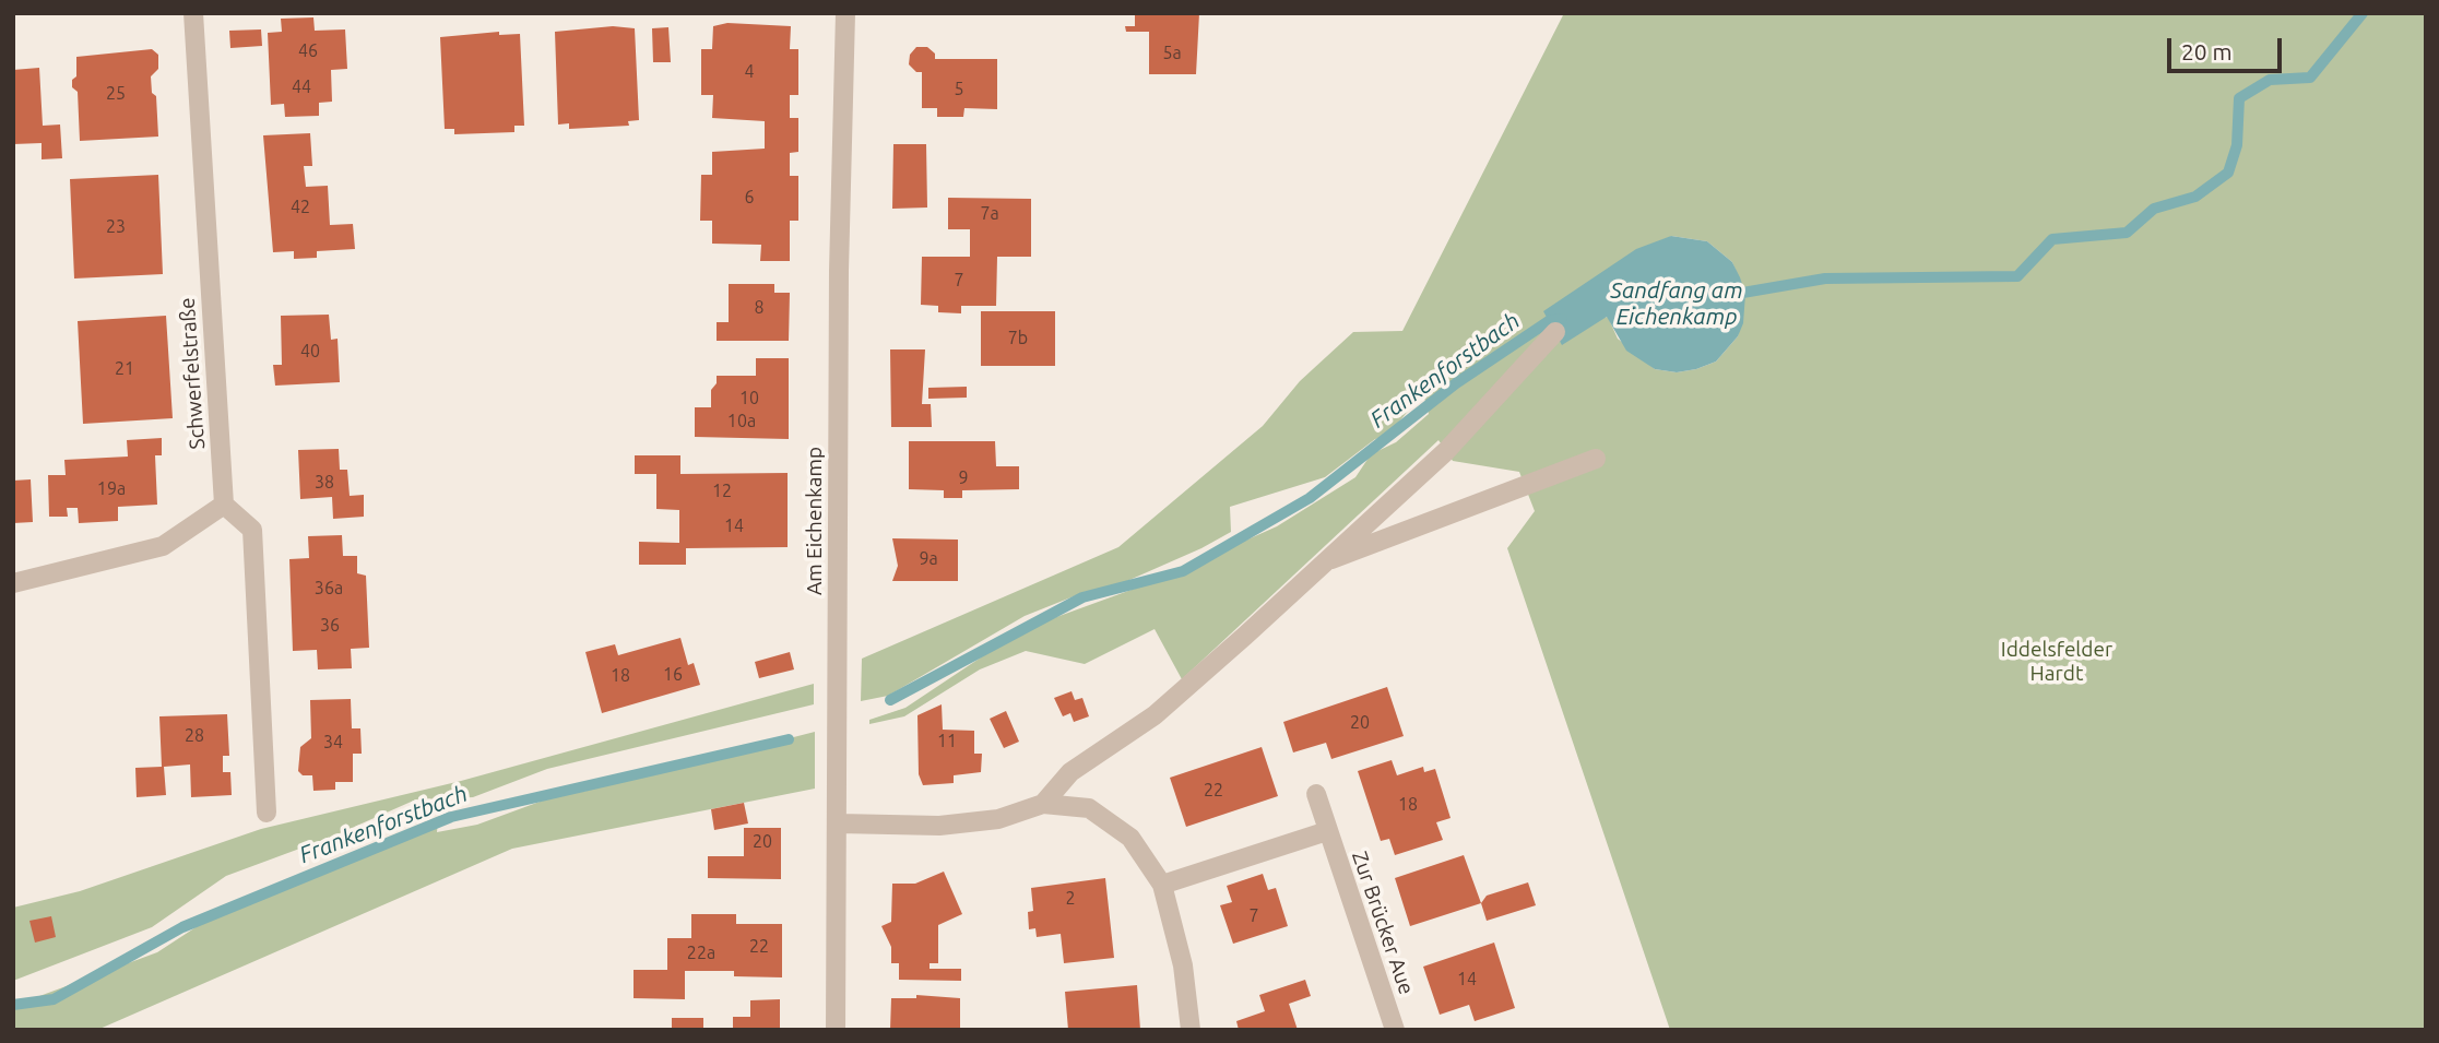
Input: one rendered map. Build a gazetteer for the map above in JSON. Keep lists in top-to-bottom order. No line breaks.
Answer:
{"streets":{"street":["Schwerfelstraße","Am Eichenkamp","Zur Brücker Aue"]},"water":["Sandfang am Eichenkamp","Frankenforstbach"],"parks":["Iddelsfelder Hardt"],"house_numbers":["46","5a","4","44","5","25","6","42","7a","23","7","8","7b","40","21","10","10a","9","38","19a","12","14","9a","36a","36","16","18","20","28","11","34","22","18","20","2","7","22","22a","14"],"scale_bar":"20 m"}
